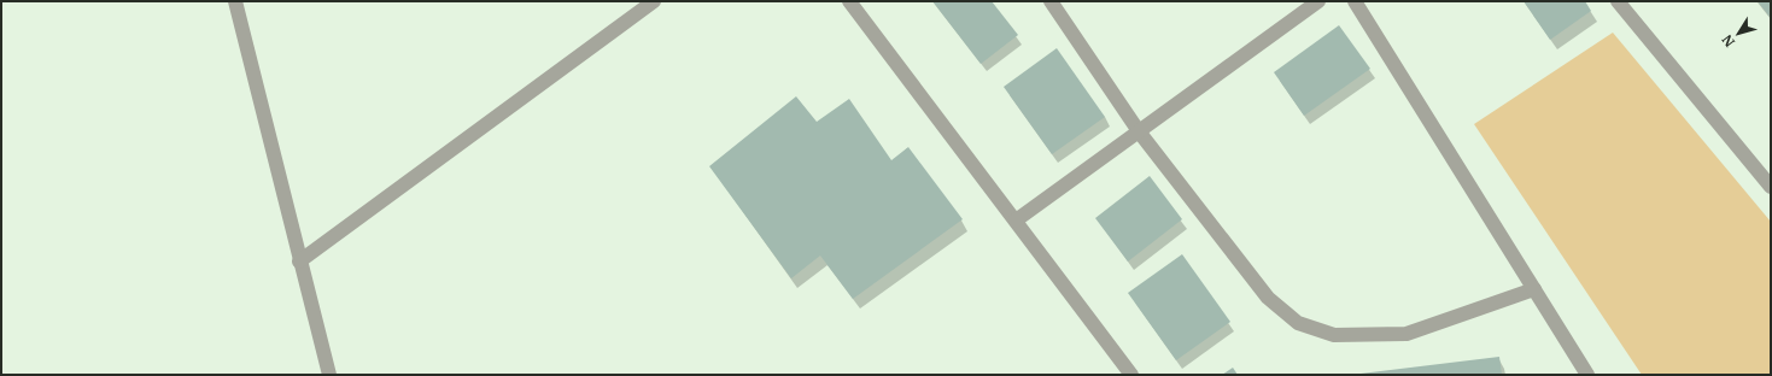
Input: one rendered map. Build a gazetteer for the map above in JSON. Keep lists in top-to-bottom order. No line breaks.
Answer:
{"north":"bottom left"}
